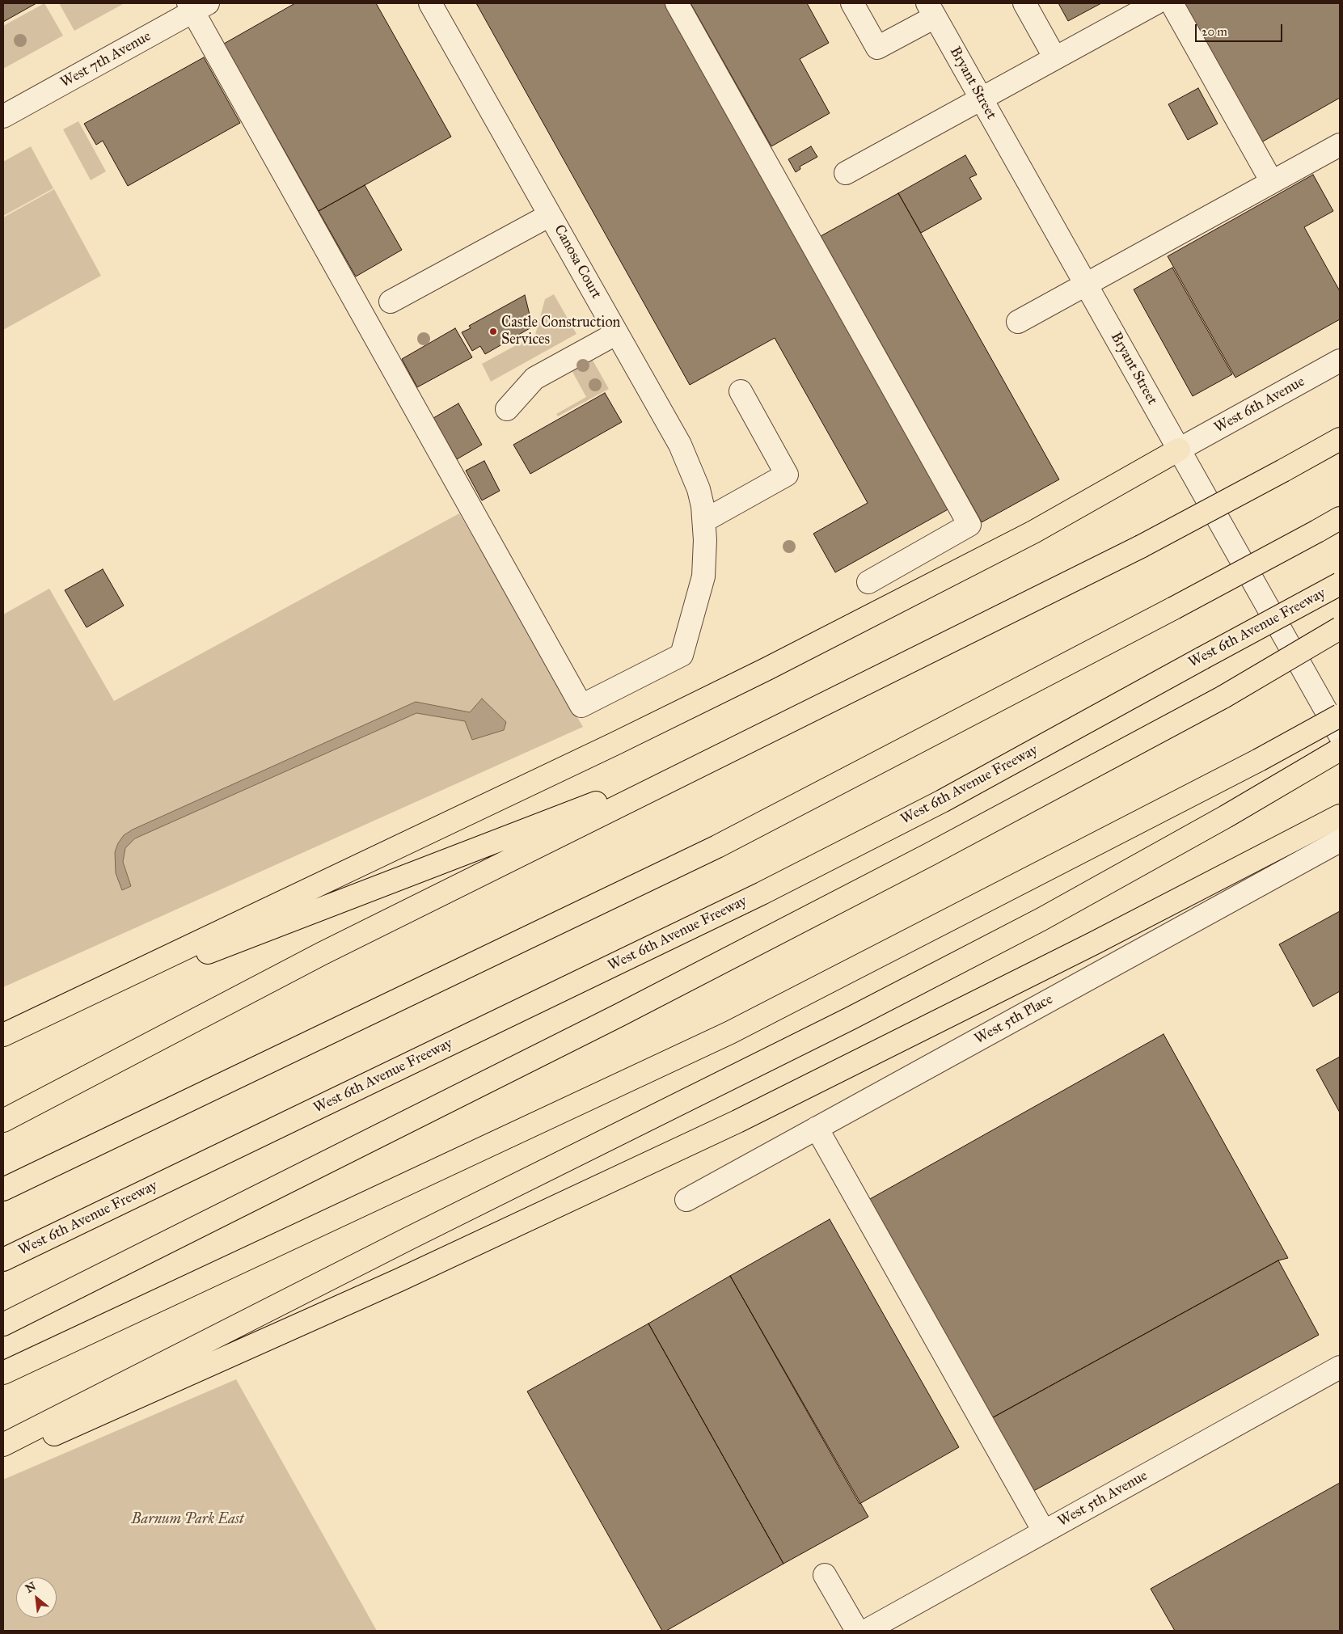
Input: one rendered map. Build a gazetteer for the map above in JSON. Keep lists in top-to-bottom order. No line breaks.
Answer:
{"streets":{"highway":["West 6th Avenue Freeway"],"street":["West 7th Avenue","Bryant Street","Canosa Court","West 6th Avenue","West 5th Place","West 5th Avenue"]},"crossings":[["West 7th Avenue","Canosa Court"],["Bryant Street","West 6th Avenue"]],"parks":["Barnum Park East"],"places":["Castle Construction Services"],"scale_bar":"20 m","north":"top left"}
